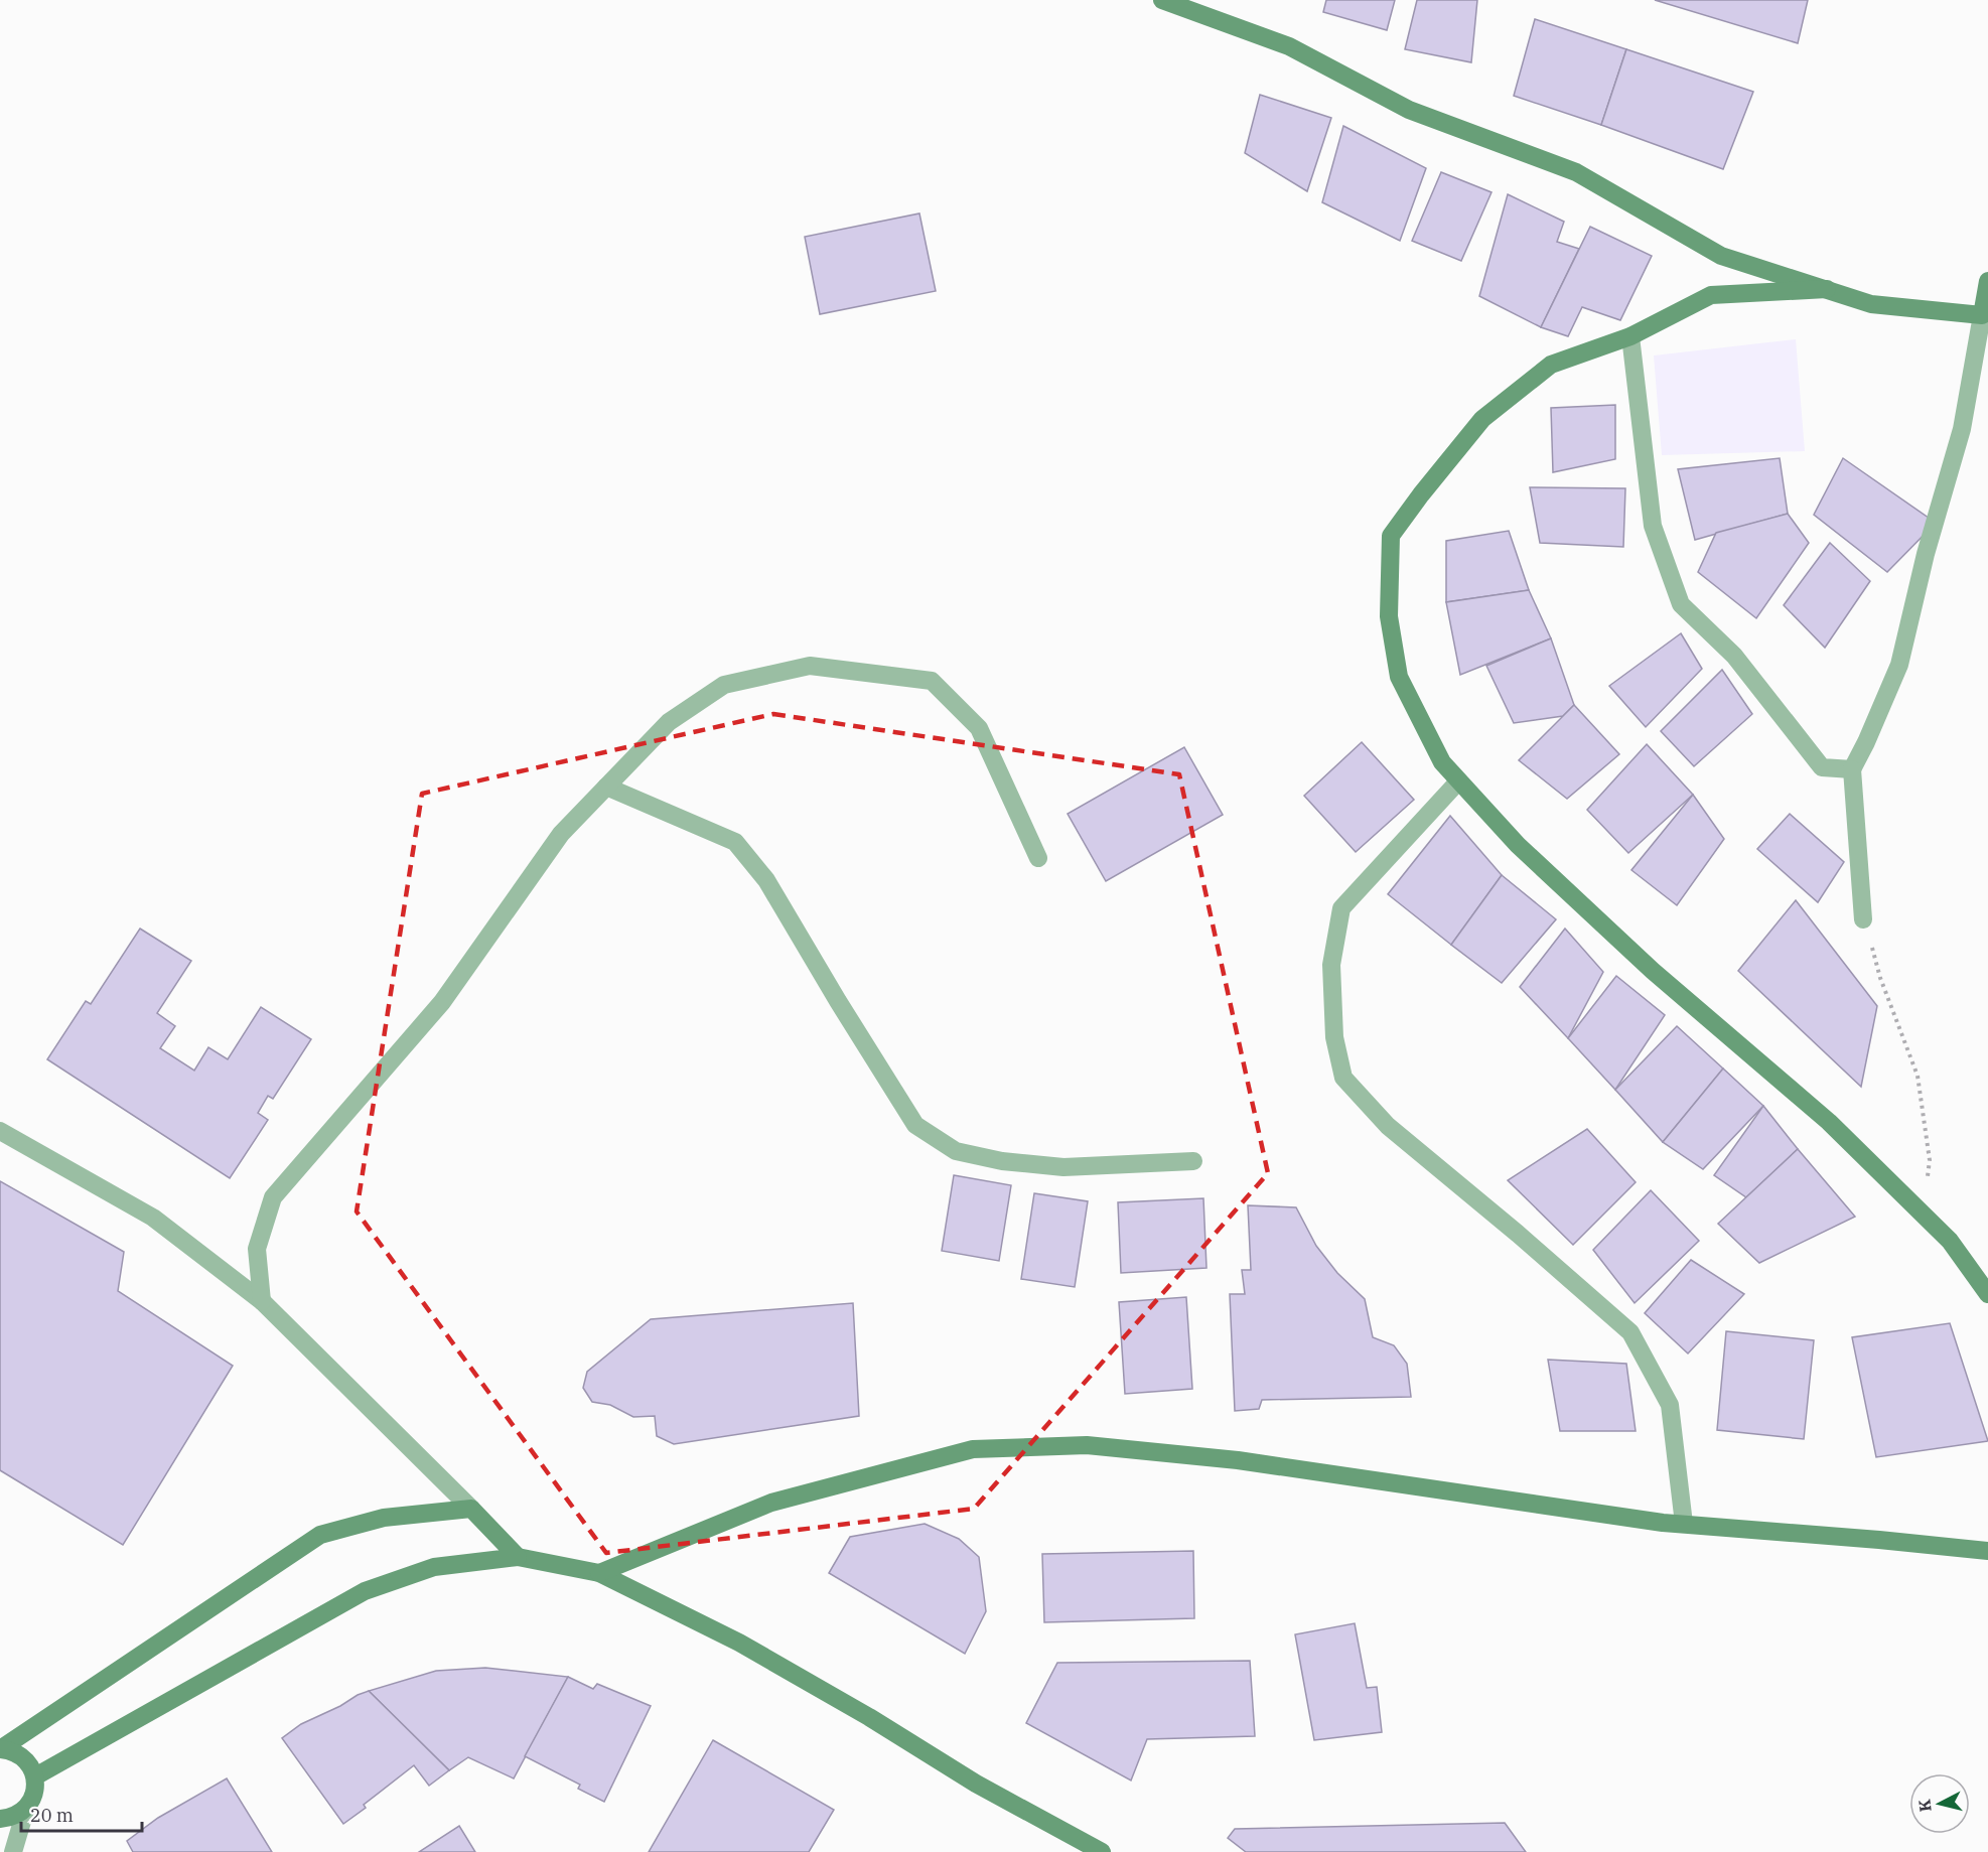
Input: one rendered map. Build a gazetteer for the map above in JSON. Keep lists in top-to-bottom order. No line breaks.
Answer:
{"scale_bar":"20 m","north":"left"}
